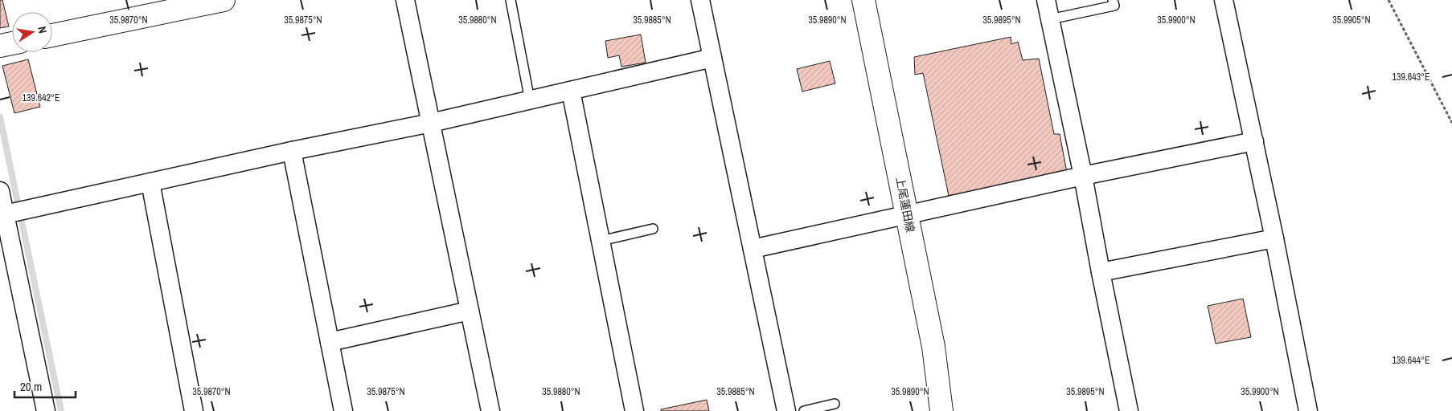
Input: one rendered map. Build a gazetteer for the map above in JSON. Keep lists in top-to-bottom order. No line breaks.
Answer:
{"streets":{"main road":["上尾蓮田線"]},"scale_bar":"20 m","north":"right","coordinates":["35.9870°N","35.9875°N","35.9880°N","35.9885°N","35.9890°N","35.9895°N","35.9900°N","35.9905°N","139.643°E","139.642°E","139.644°E"]}
